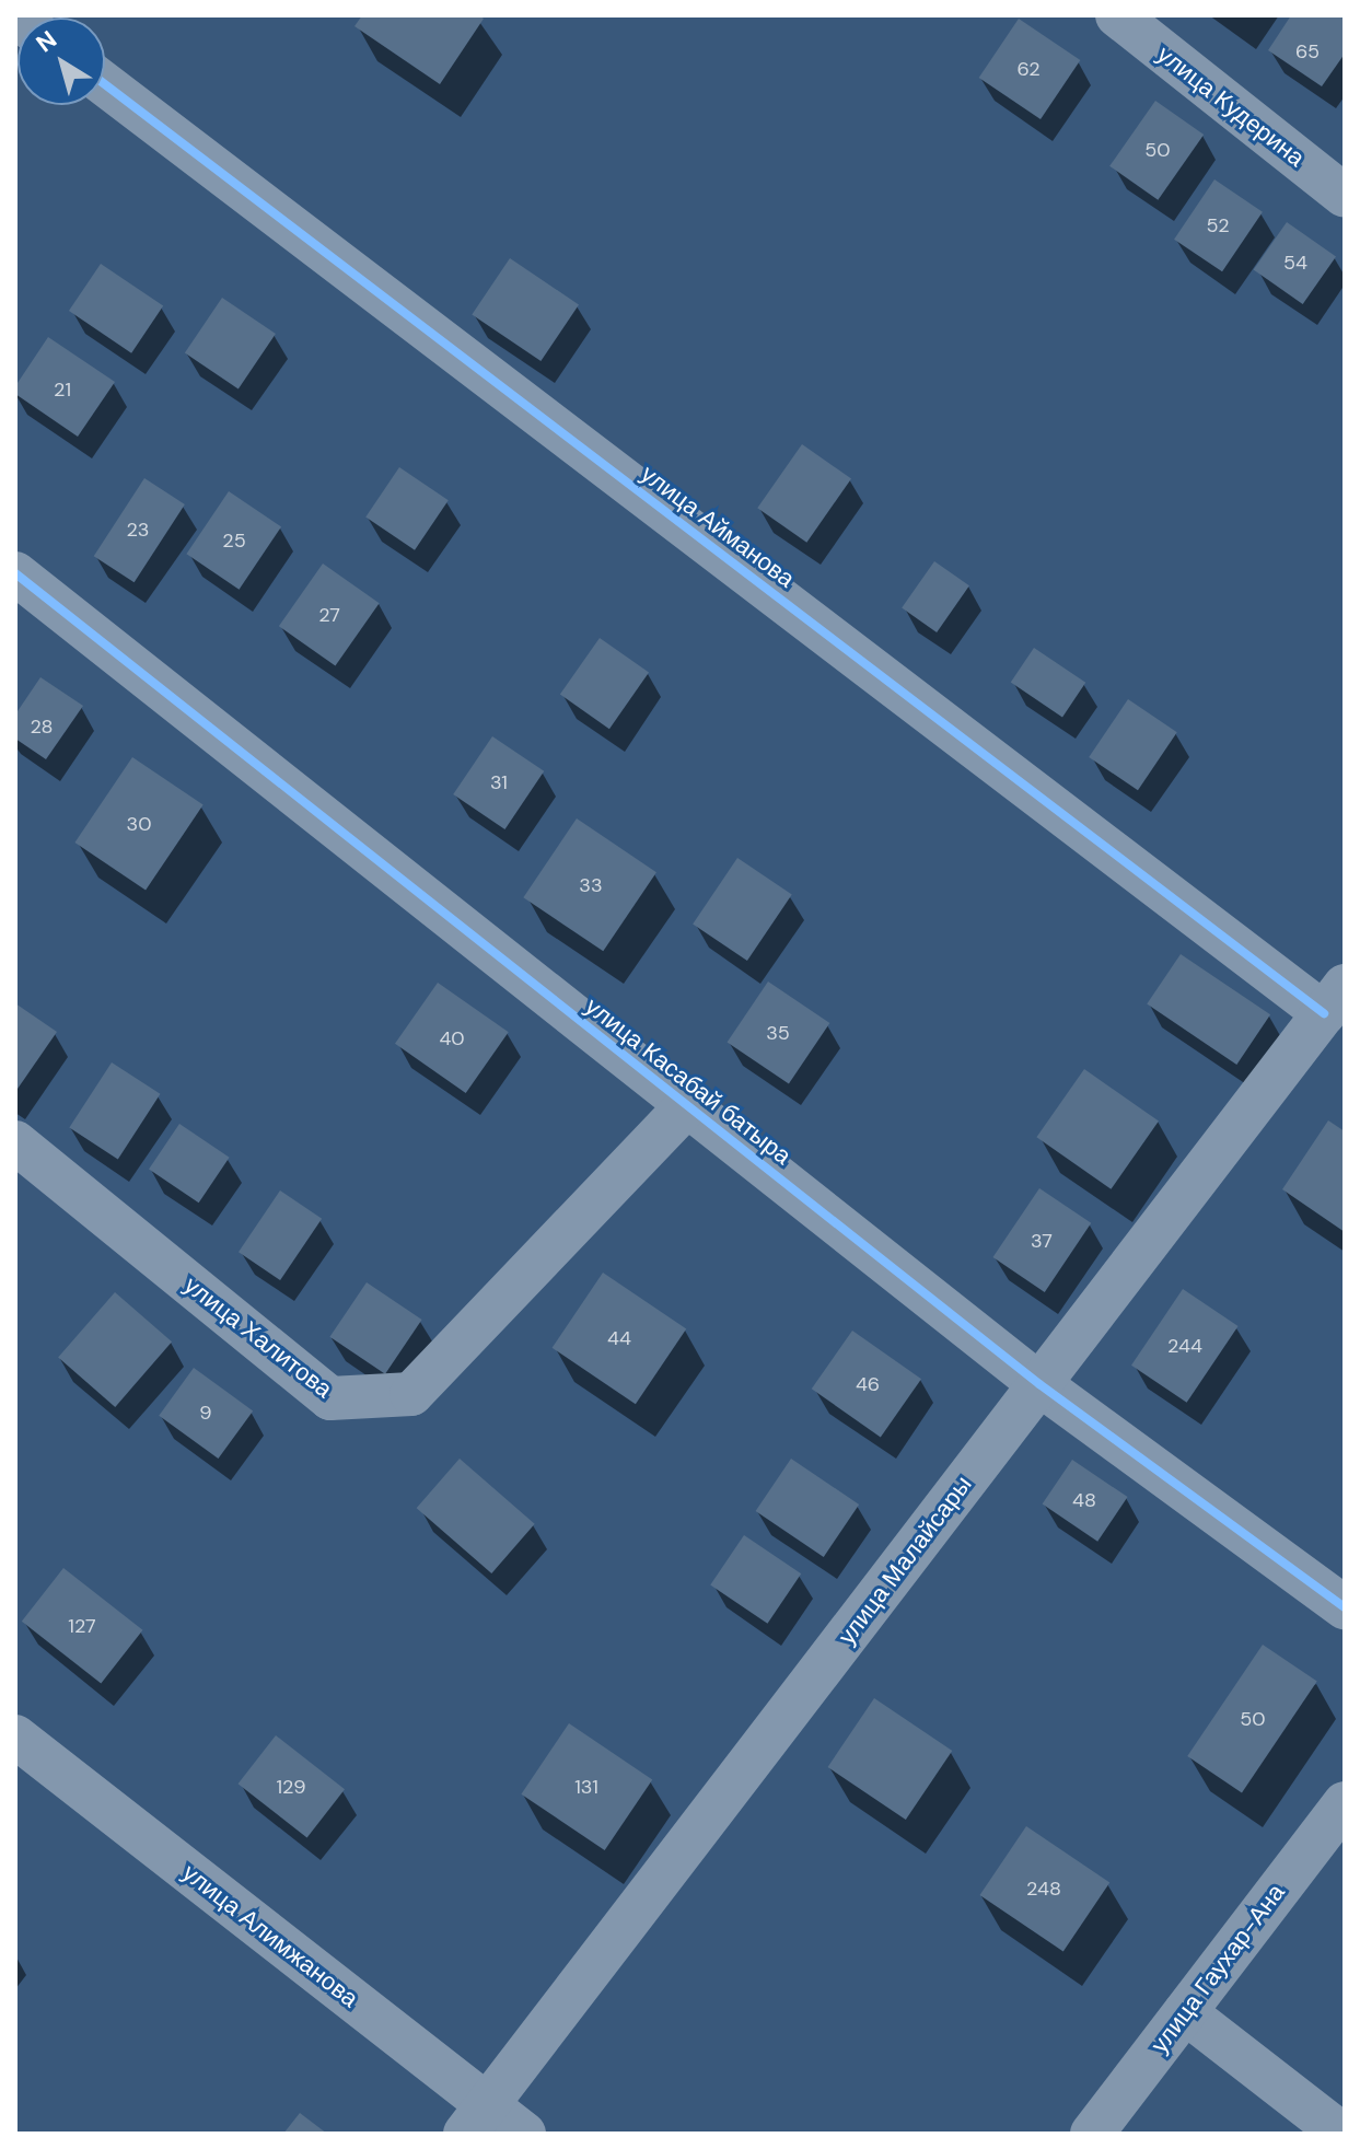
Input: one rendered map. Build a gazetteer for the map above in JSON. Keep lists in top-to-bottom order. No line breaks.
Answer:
{"streets":{"street":["улица Кудерина","улица Айманова","улица Касабай батыра","улица Халитова","улица Малайсары","улица Алимжанова","улица Гаухар-Ана"]},"crossings":[["улица Айманова","улица Малайсары"],["улица Касабай батыра","улица Халитова"],["улица Касабай батыра","улица Малайсары"],["улица Малайсары","улица Алимжанова"]],"house_numbers":["65","62","50","52","54","21","23","25","27","28","31","30","33","35","40","37","44","244","46","9","48","127","50","129","131","248"],"north":"top left"}
